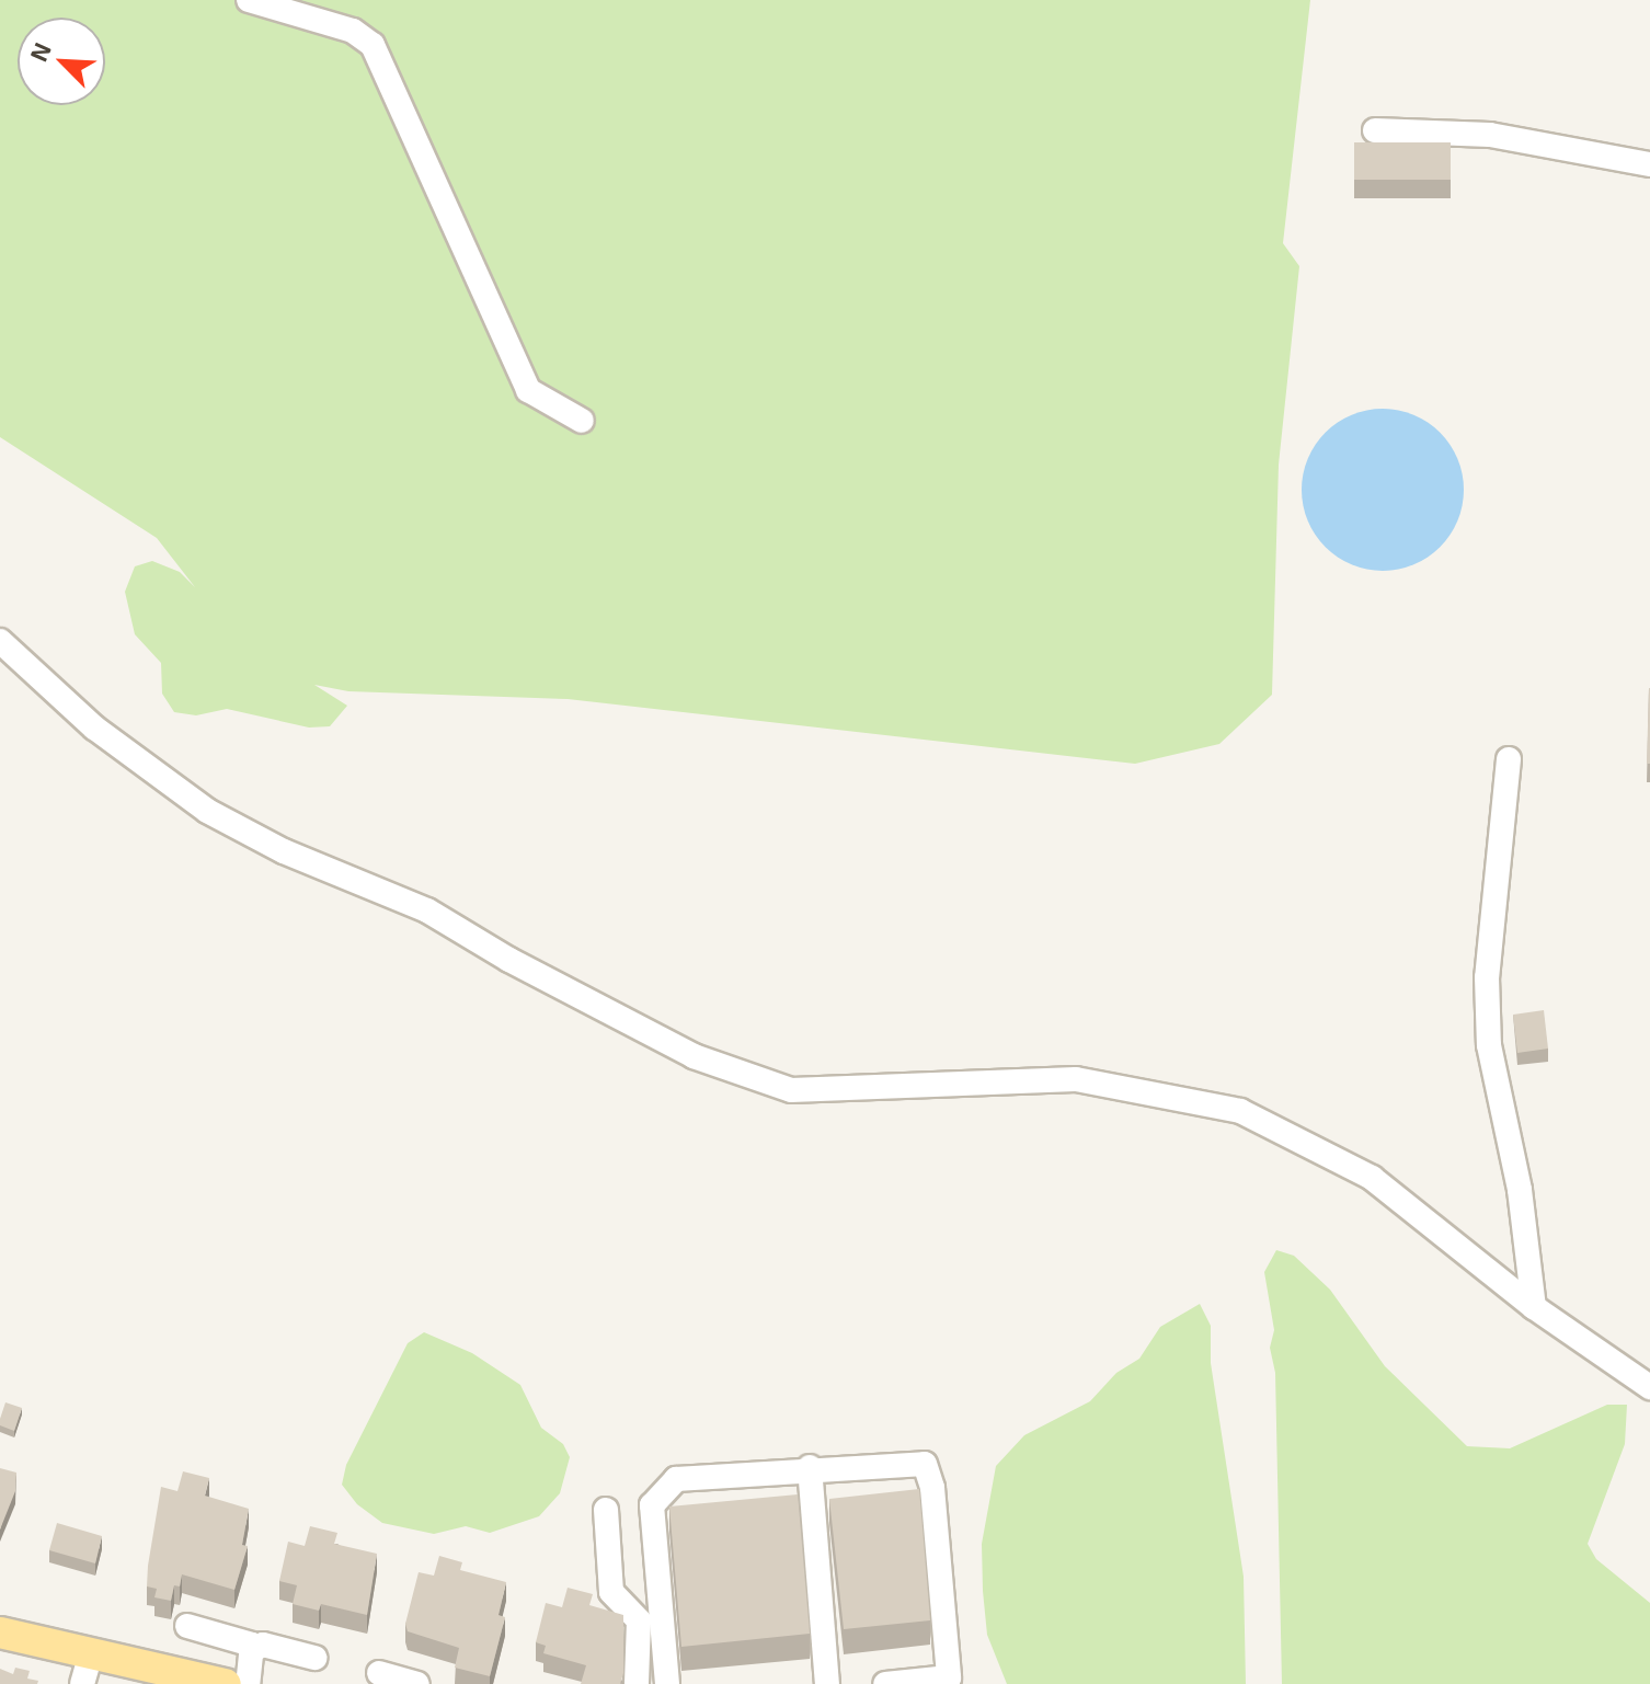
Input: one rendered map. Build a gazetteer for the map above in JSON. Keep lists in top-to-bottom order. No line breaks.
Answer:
{"north":"top left"}
